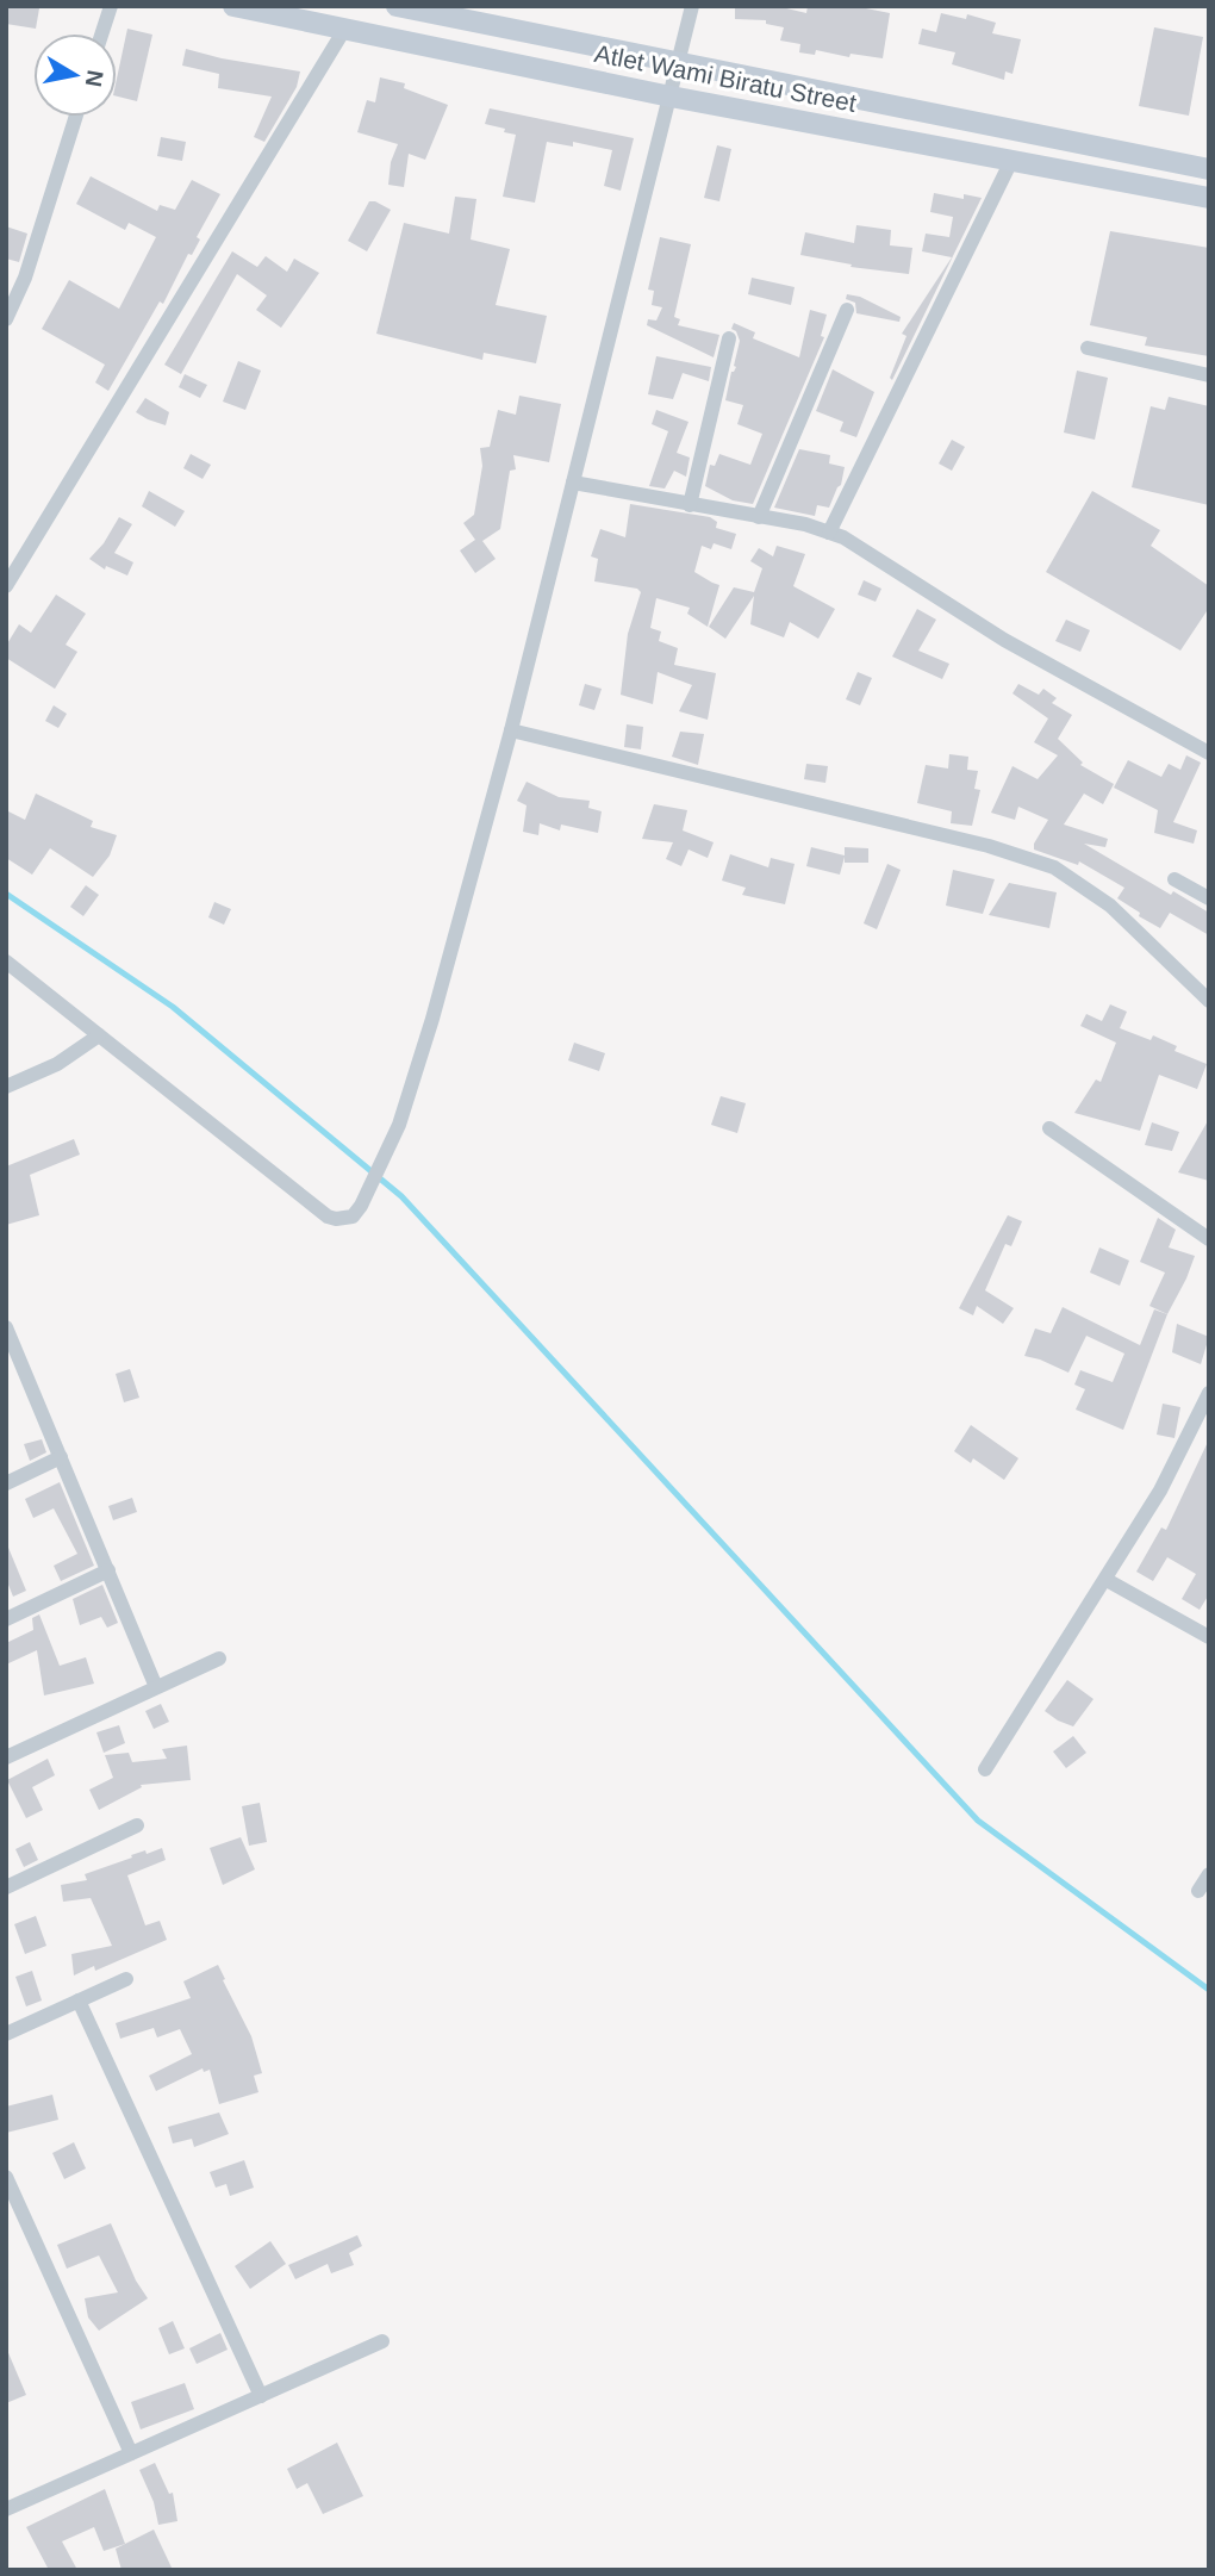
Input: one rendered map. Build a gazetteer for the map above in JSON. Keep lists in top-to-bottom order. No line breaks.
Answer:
{"streets":{"main road":["Atlet Wami Biratu Street"]},"north":"right"}
